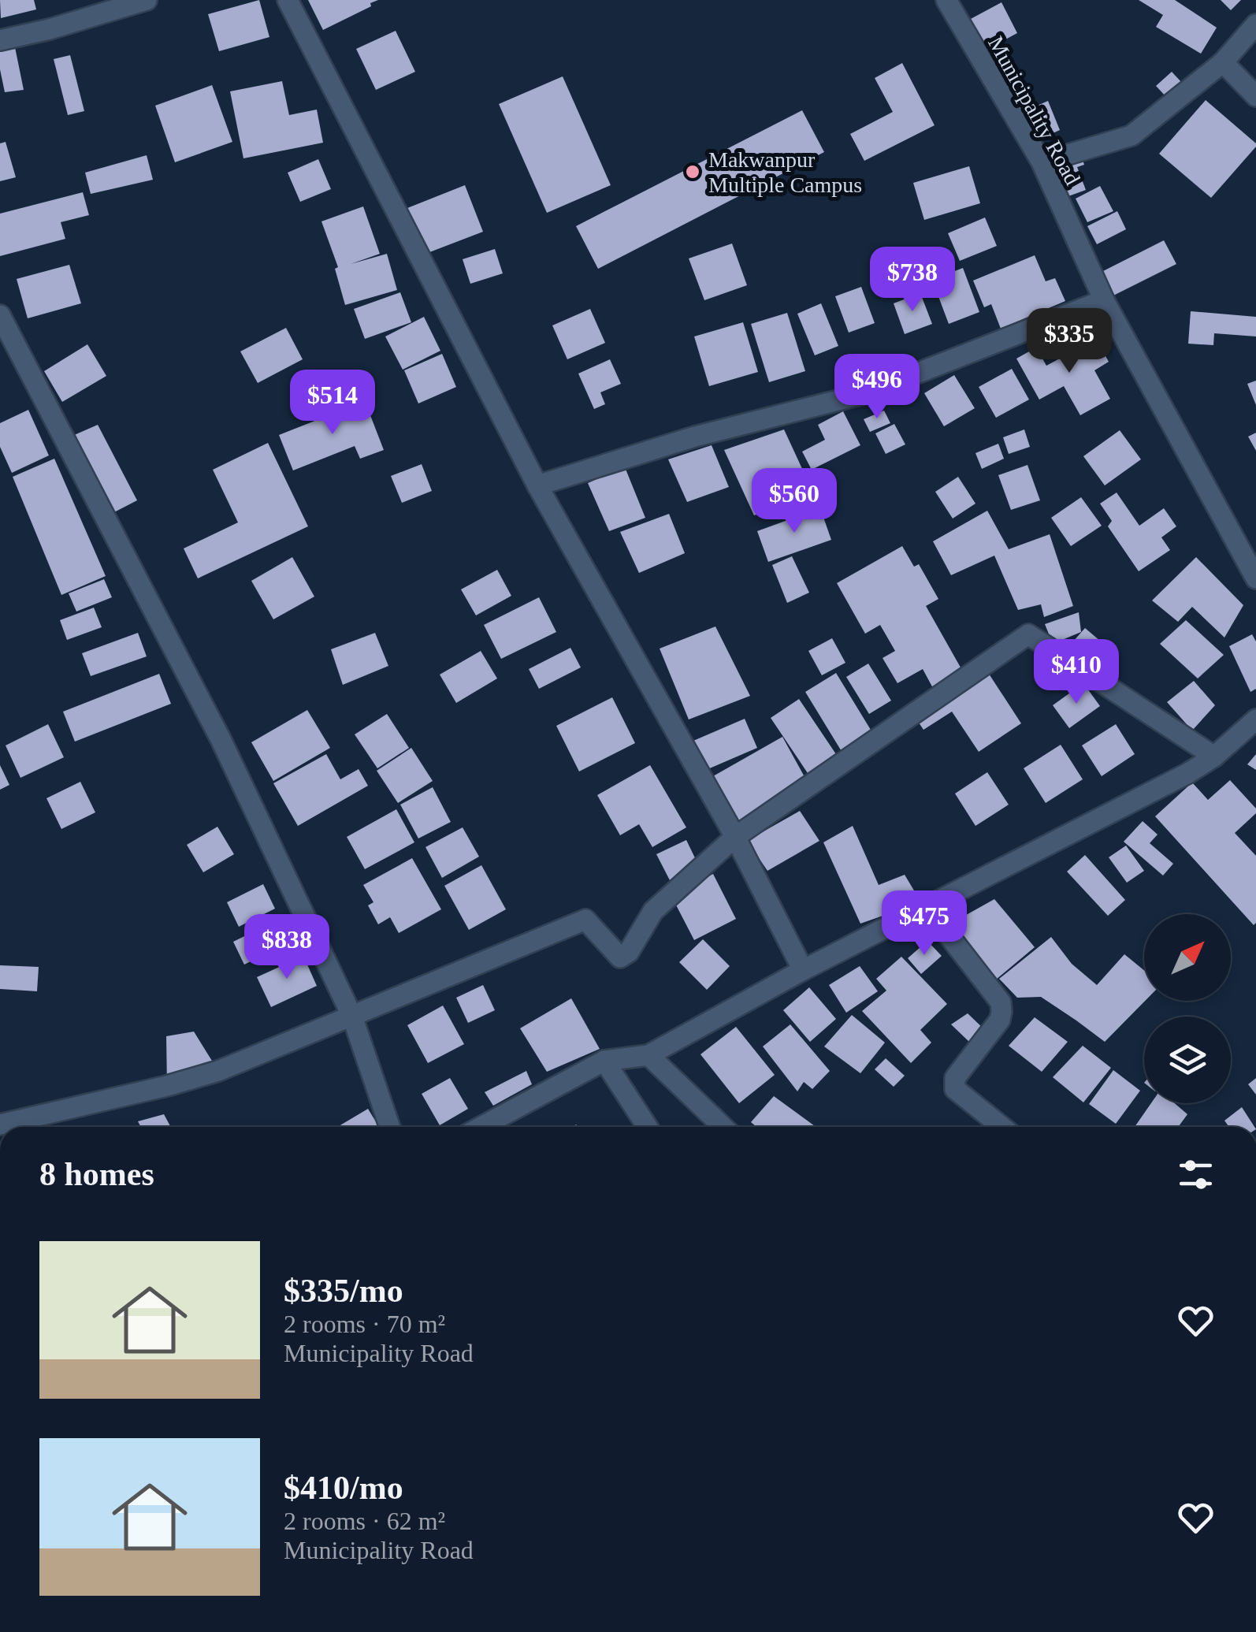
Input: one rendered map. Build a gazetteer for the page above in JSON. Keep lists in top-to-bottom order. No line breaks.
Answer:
{"streets":{"street":["Municipality Road"]},"places":["Makwanpur Multiple Campus"],"north":"top right","page":{"price":["$738","$335","$496","$514","$560","$410","$475","$838"],"heading":"8 homes","list":[{"name":"$335/mo","note":"2 rooms · 70 m² · Municipality Road"},{"name":"$410/mo","note":"2 rooms · 62 m² · Municipality Road"}]}}
